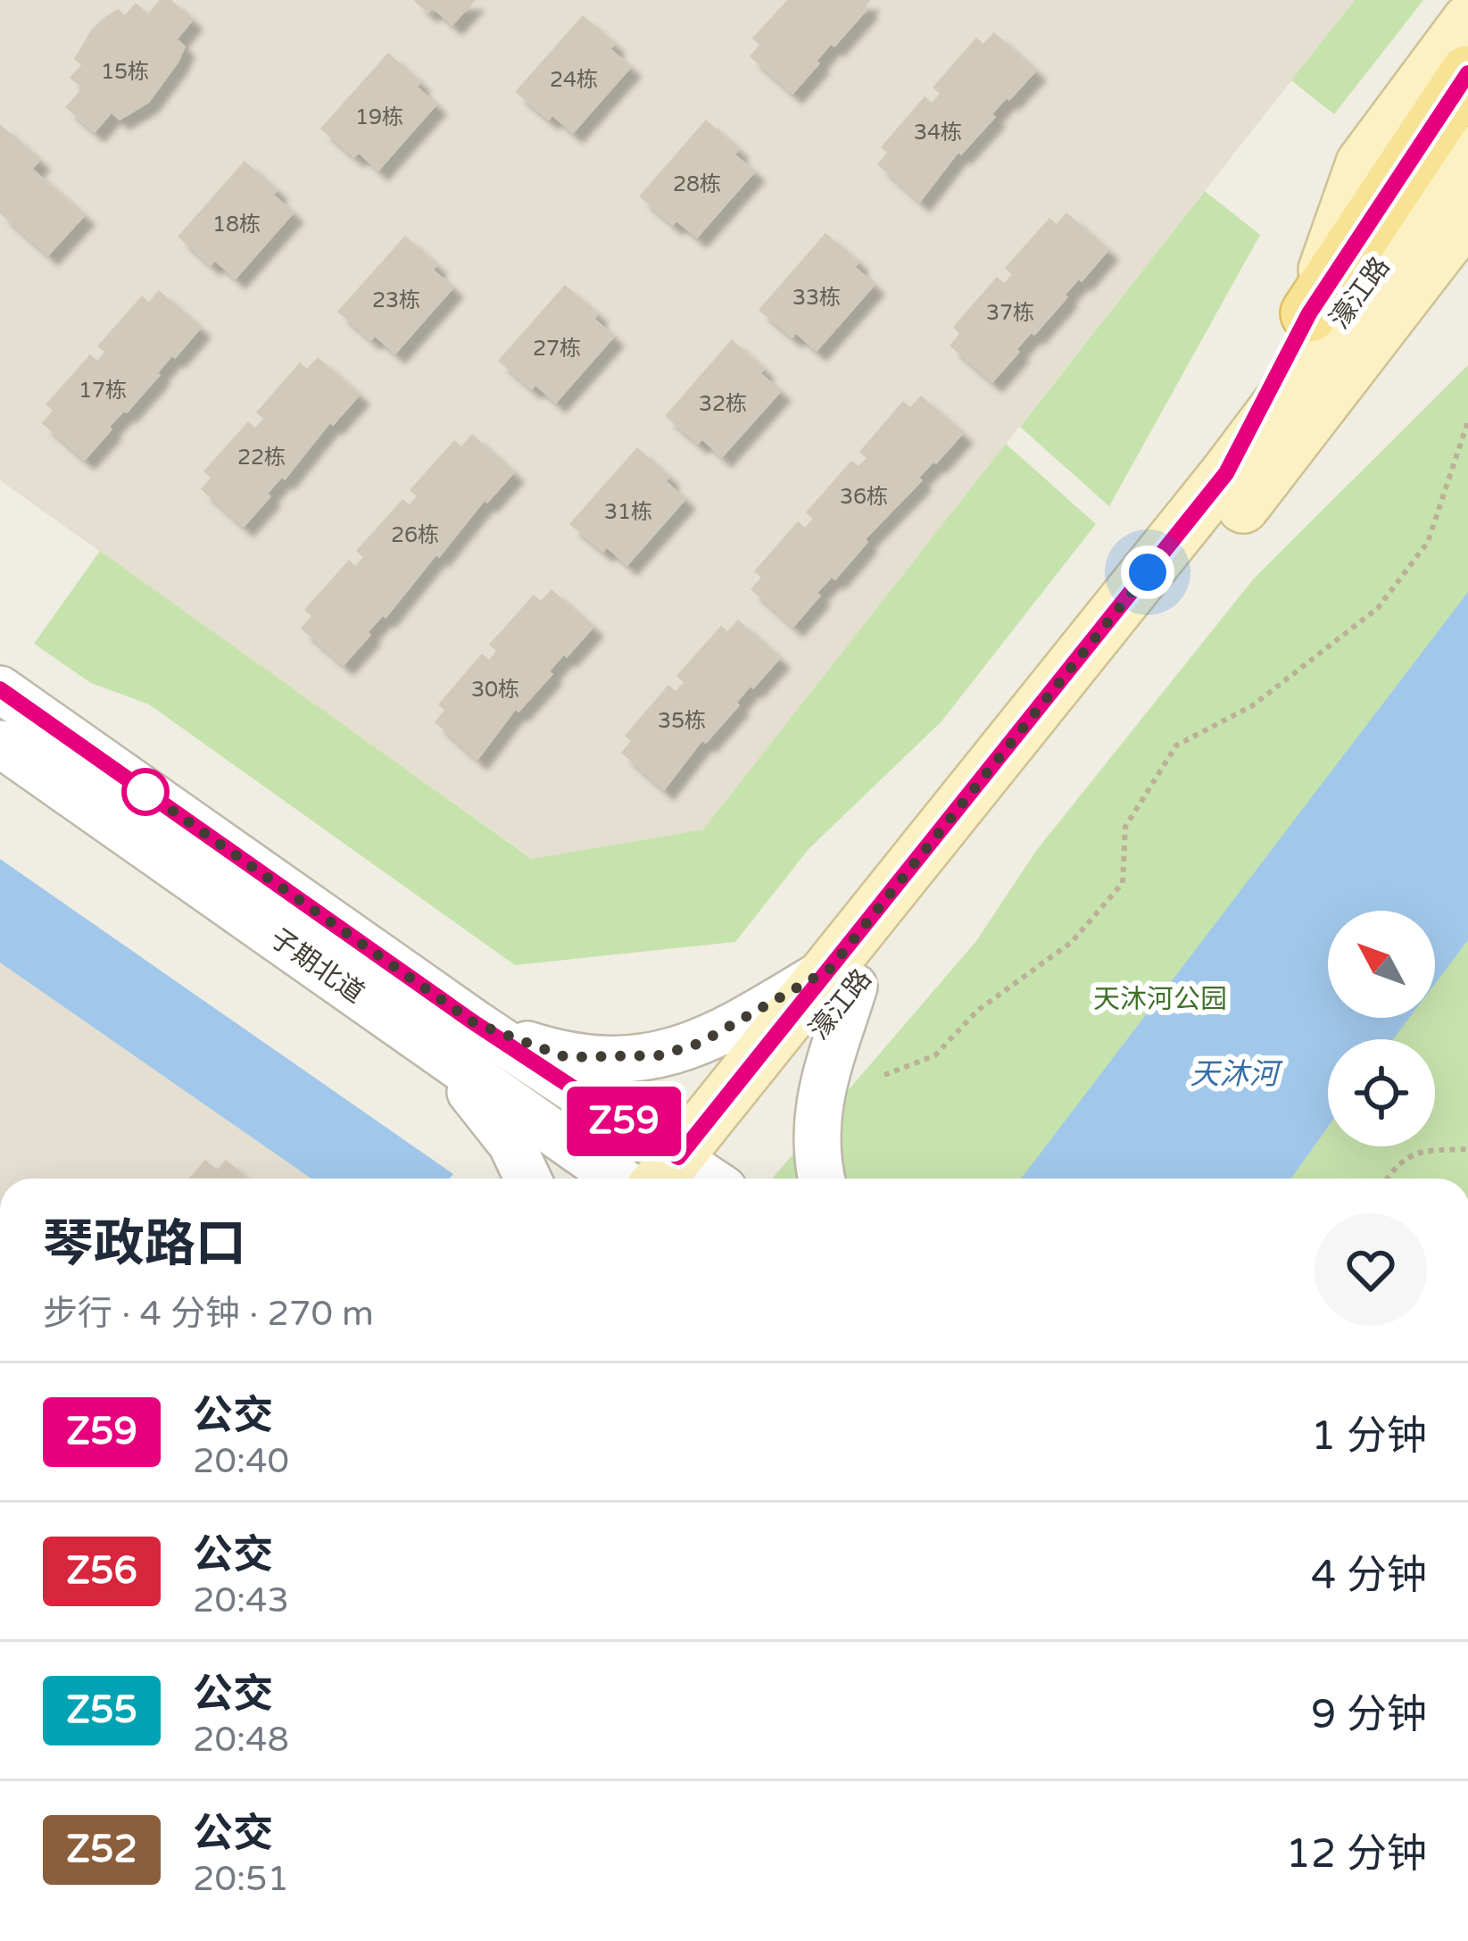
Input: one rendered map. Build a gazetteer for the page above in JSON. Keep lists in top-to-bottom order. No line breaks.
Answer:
{"streets":{"main road":["濠江路"],"street":["子期北道"]},"water":["天沐河"],"parks":["天沐河公园"],"lines":["bus line Z59"],"house_numbers":["15栋","24栋","19栋","34栋","28栋","18栋","33栋","23栋","37栋","27栋","17栋","32栋","22栋","36栋","31栋","26栋","30栋","35栋"],"north":"top left","page":{"on_map":"Z59","heading":["琴政路口","步行 · 4 分钟 · 270 m"],"list":[{"mark":"Z59","name":"公交","note":"20:40","value":"1 分钟"},{"mark":"Z56","name":"公交","note":"20:43","value":"4 分钟"},{"mark":"Z55","name":"公交","note":"20:48","value":"9 分钟"},{"mark":"Z52","name":"公交","note":"20:51","value":"12 分钟"}]}}
